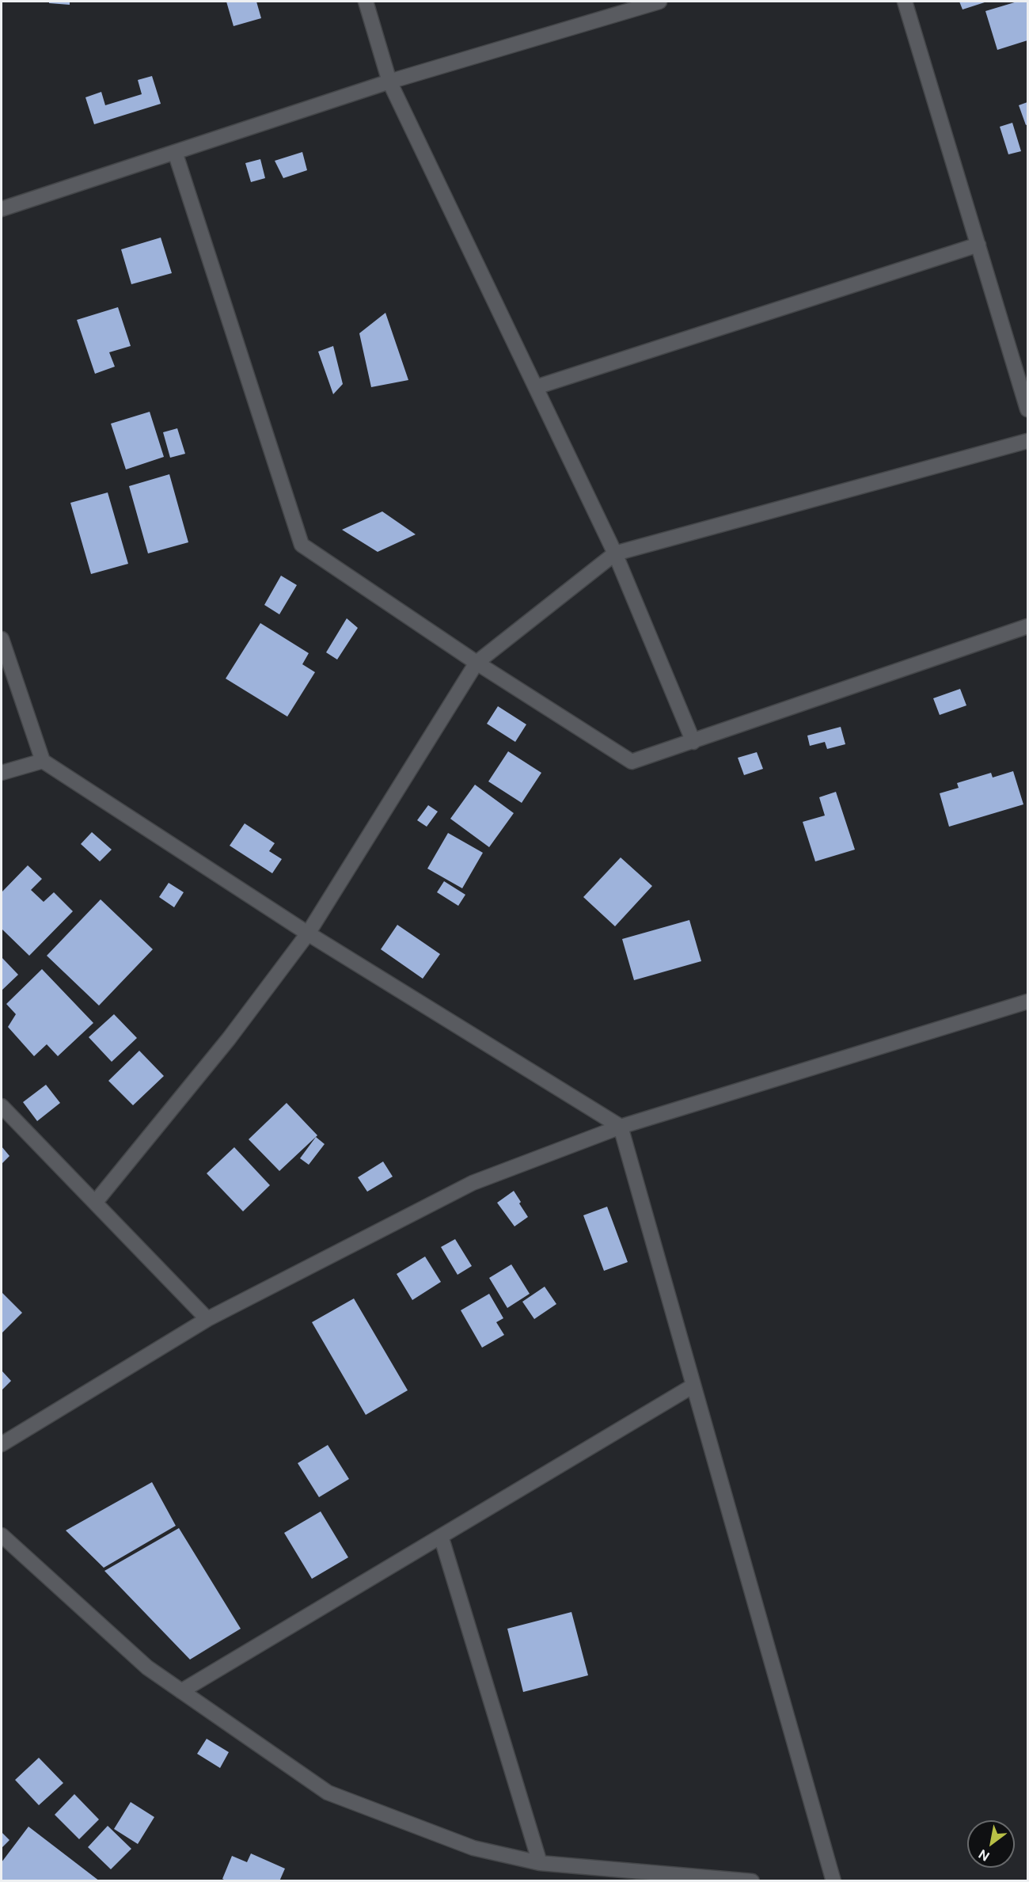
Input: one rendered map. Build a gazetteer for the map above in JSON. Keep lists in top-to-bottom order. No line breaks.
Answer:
{"north":"bottom left"}
